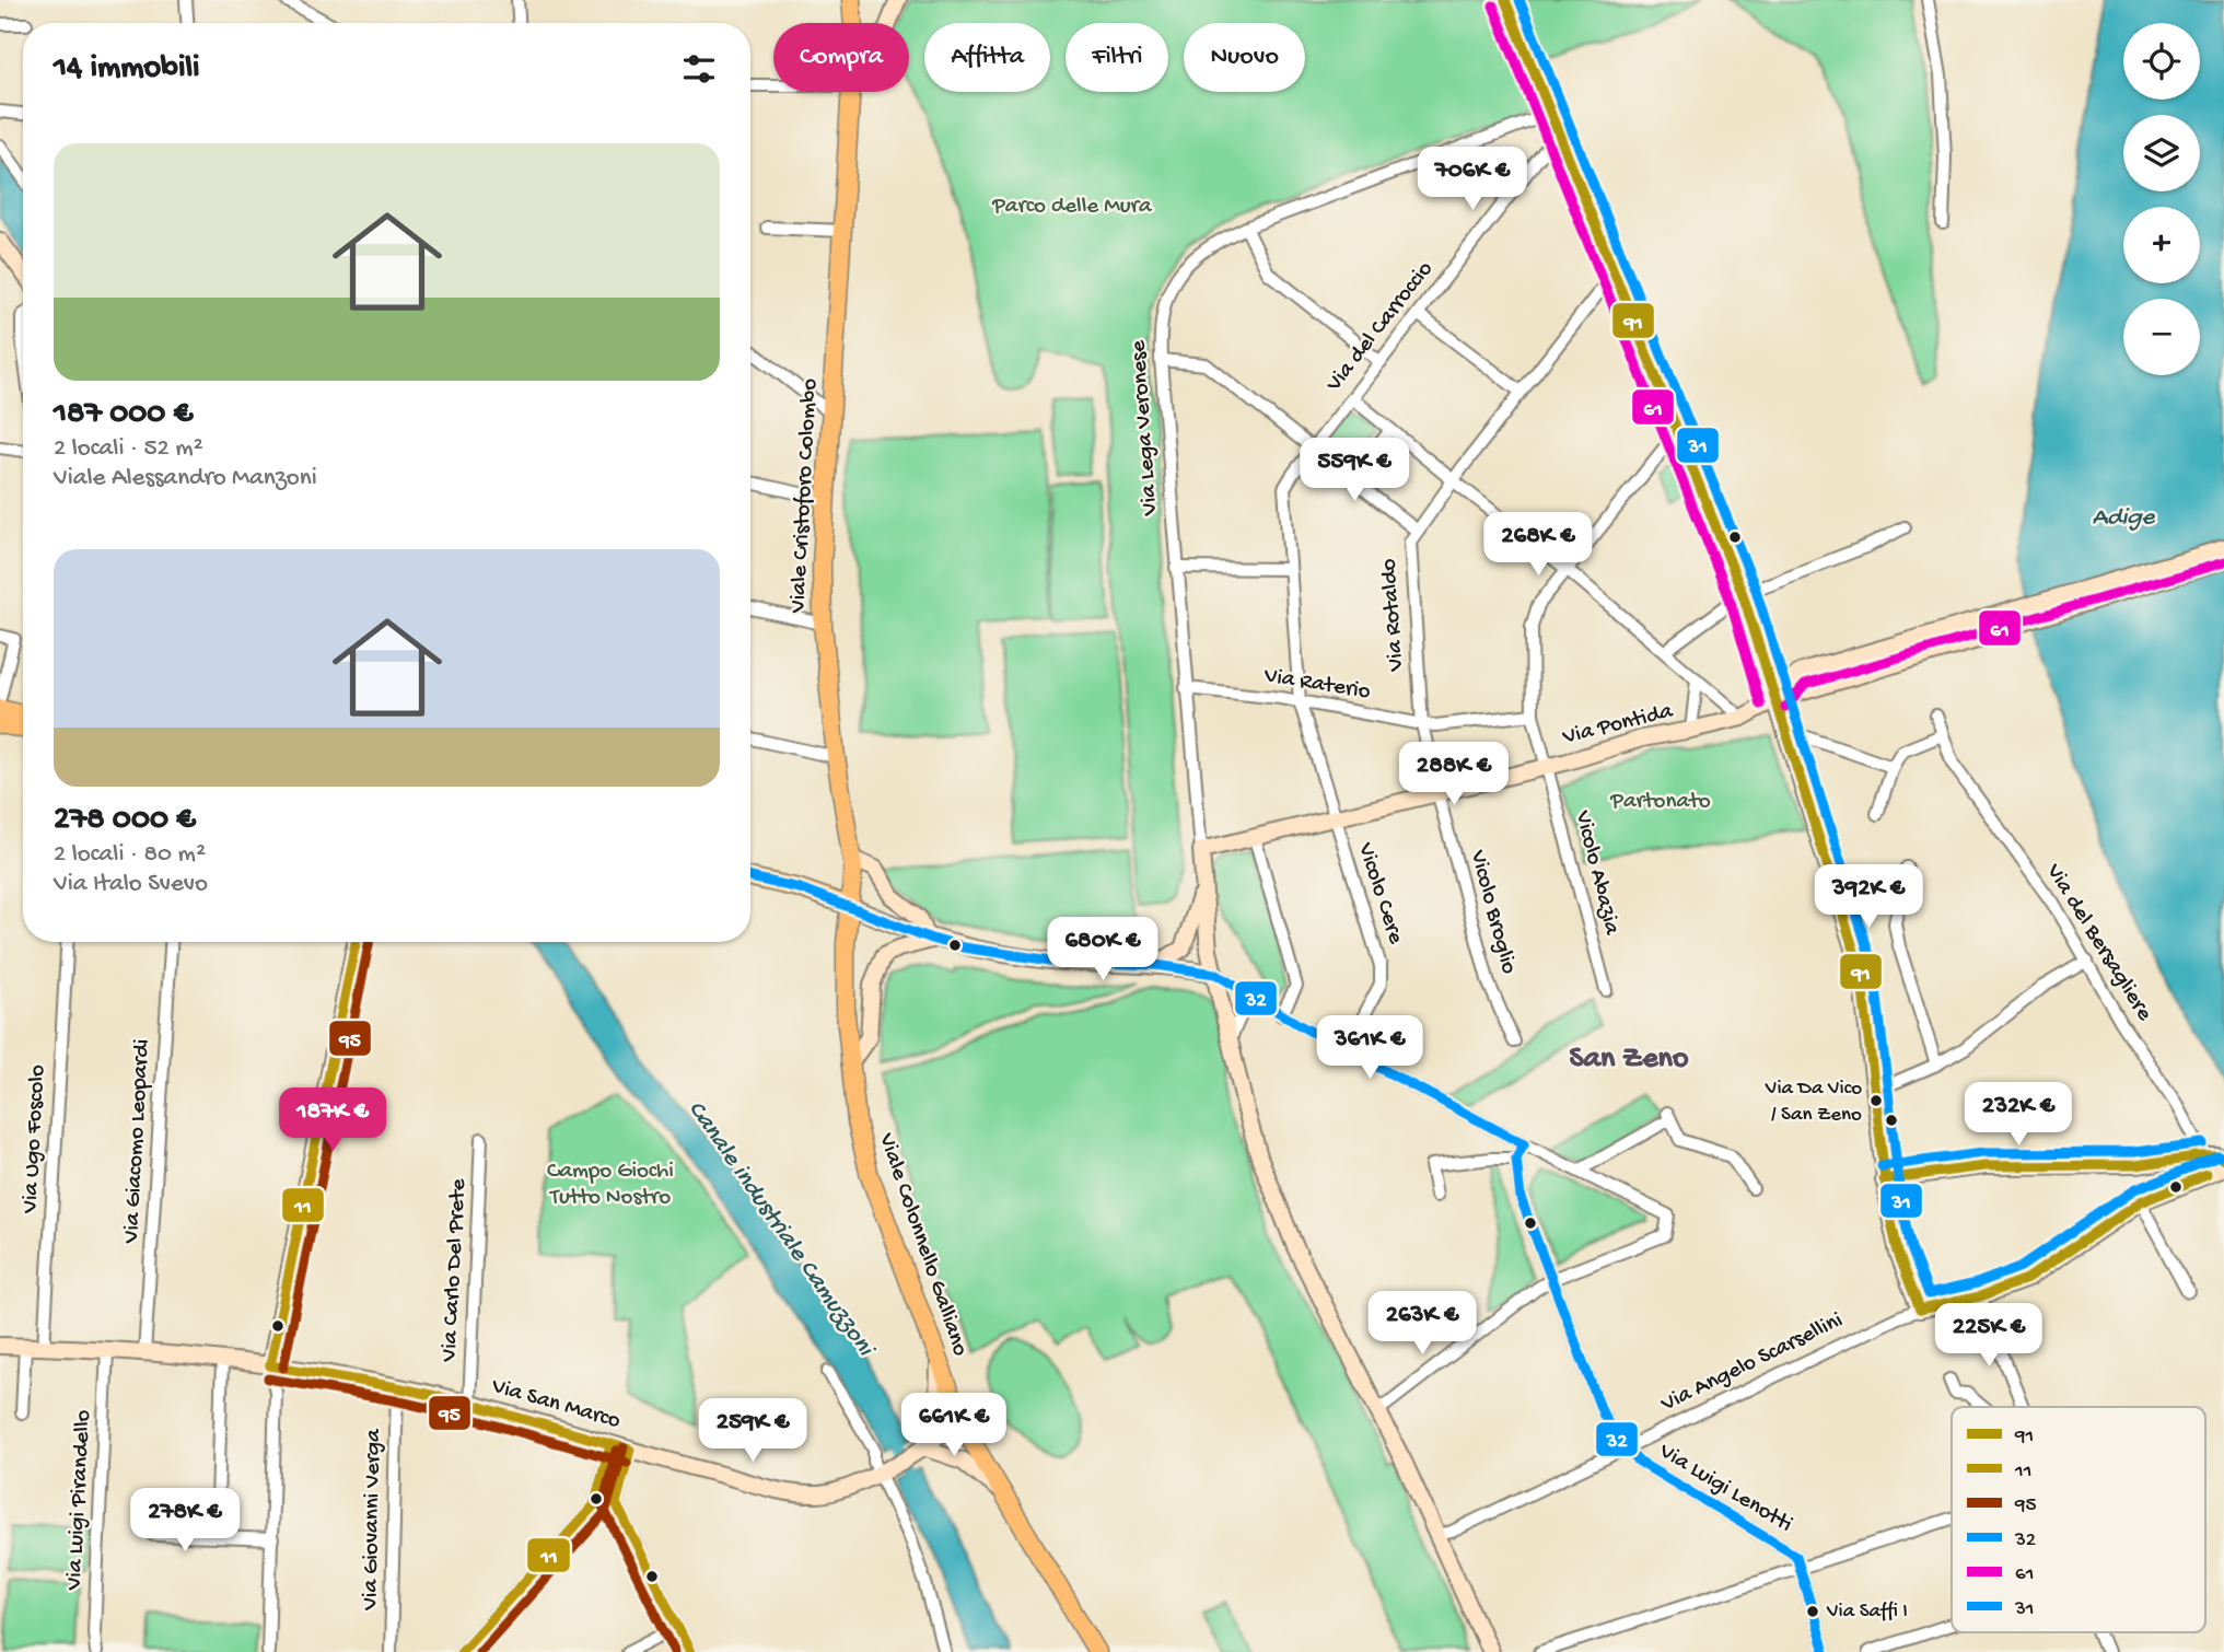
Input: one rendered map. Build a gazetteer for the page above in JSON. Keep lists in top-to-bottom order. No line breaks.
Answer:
{"streets":{"main road":["Viale Cristoforo Colombo","Viale Colonnello Galliano"],"street":["Via del Carroccio","Via Lega Veronese","Via Rotaldo","Via Raterio","Via Pontida","Vicolo Abazia","Vicolo Cere","Vicolo Broglio","Via del Bersagliere","Via Ugo Foscolo","Via Giacomo Leopardi","Via Carlo Del Prete","Via Angelo Scarsellini","Via San Marco","Via Luigi Lenotti","Via Luigi Pirandello","Via Giovanni Verga"]},"crossings":[["Via del Carroccio","Via Raterio"],["Via del Carroccio","Vicolo Cere"],["Via Lega Veronese","Via Raterio"],["Via Lega Veronese","Via Pontida"],["Viale Cristoforo Colombo","Viale Colonnello Galliano"],["Via Rotaldo","Via Raterio"],["Via Rotaldo","Via Pontida"],["Via Rotaldo","Vicolo Broglio"],["Via Raterio","Vicolo Abazia"],["Via Raterio","Vicolo Cere"],["Via Pontida","Vicolo Abazia"],["Via Pontida","Vicolo Cere"],["Via Pontida","Vicolo Broglio"],["Via Ugo Foscolo","Via San Marco"],["Via Giacomo Leopardi","Via San Marco"],["Viale Colonnello Galliano","Via San Marco"],["Via Carlo Del Prete","Via San Marco"],["Via Angelo Scarsellini","Via Luigi Lenotti"],["Via San Marco","Via Luigi Pirandello"],["Via San Marco","Via Giovanni Verga"]],"districts":["San Zeno"],"water":["Adige","Canale industriale Camuzzoni"],"parks":["Parco delle Mura","Partonato","Campo Giochi Tutto Nostro"],"places":["Via Da Vico / San Zeno","Via Saffi I"],"lines":["transit line 91","transit line 31","transit line 61","transit line 32","transit line 11","transit line 95"],"legend":["91","11","95","32","61","31"],"page":{"map_buttons":["+","−"],"chip":["Compra","Affitta","Filtri","Nuovo"],"heading":"14 immobili","list":[{"name":"187 000 €","note":"2 locali · 52 m² · Viale Alessandro Manzoni"},{"name":"278 000 €","note":"2 locali · 80 m² · Via Italo Svevo"}],"price":["706K €","559K €","268K €","288K €","392K €","680K €","361K €","232K €","187K €","263K €","225K €","661K €","259K €","278K €"]}}
